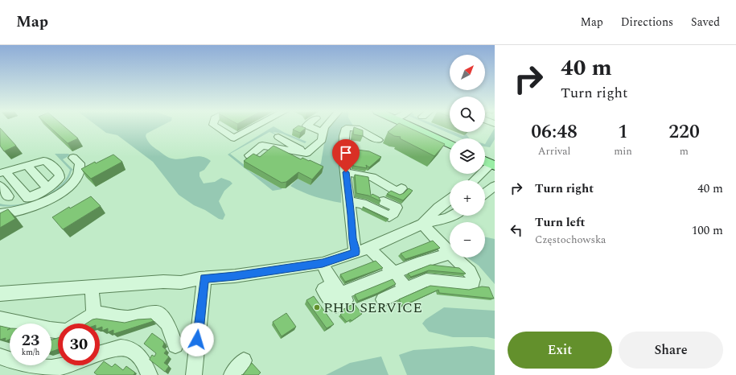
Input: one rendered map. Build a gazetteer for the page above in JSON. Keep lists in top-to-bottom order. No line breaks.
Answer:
{"places":["PHU SERVICE"],"north":"top right","page":{"header":"Map","nav":["Map","Directions","Saved"],"turn":["40 m","Turn right"],"map_buttons":["+","−"],"eta":["06:48","Arrival","1","min","220","m"],"list":[{"name":"Turn right","value":"40 m"},{"name":"Turn left","note":"Częstochowska","value":"100 m"}],"speed":"23 km/h","limit":"30","buttons":["Exit","Share"]}}
